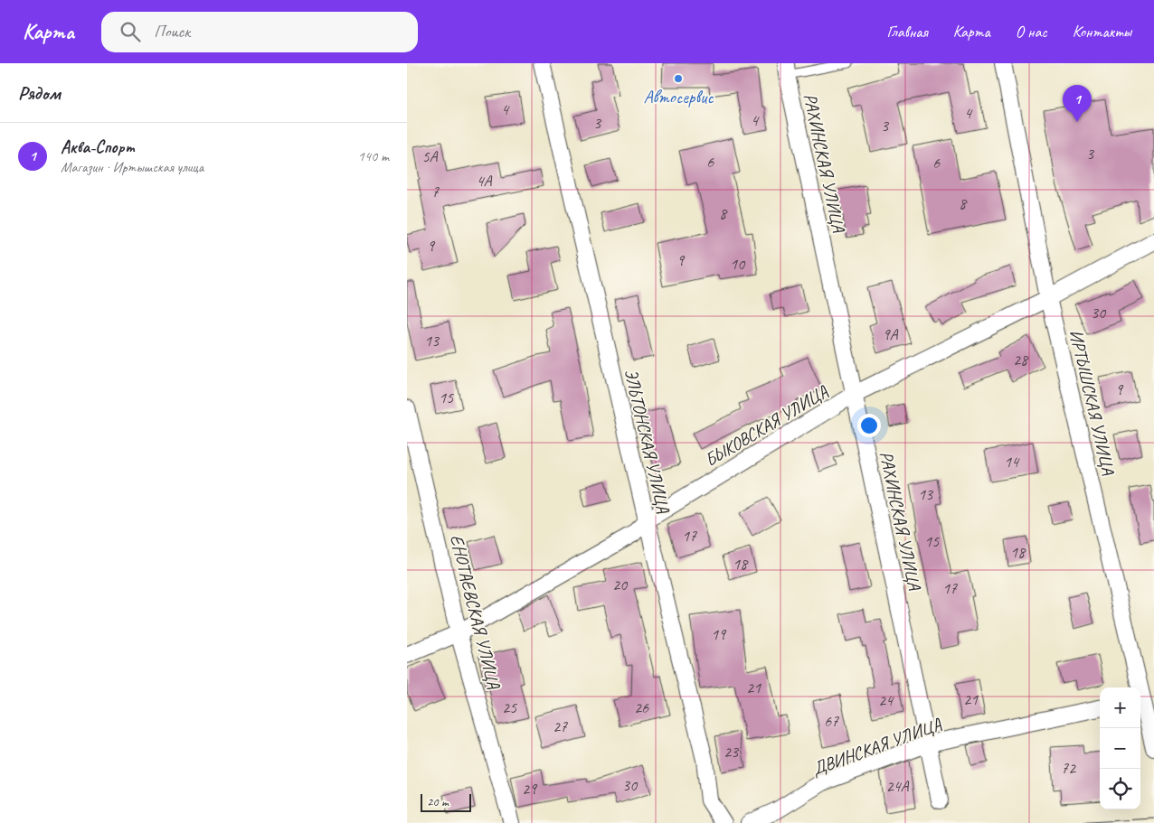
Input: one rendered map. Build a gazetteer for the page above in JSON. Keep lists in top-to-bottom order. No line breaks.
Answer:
{"streets":{"street":["РАХИНСКАЯ УЛИЦА","ИРТЫШСКАЯ УЛИЦА","БЫКОВСКАЯ УЛИЦА","ЭЛЬТОНСКАЯ УЛИЦА","ЕНОТАЕВСКАЯ УЛИЦА","ДВИНСКАЯ УЛИЦА"]},"crossings":[["РАХИНСКАЯ УЛИЦА","БЫКОВСКАЯ УЛИЦА"],["РАХИНСКАЯ УЛИЦА","ДВИНСКАЯ УЛИЦА"],["ИРТЫШСКАЯ УЛИЦА","БЫКОВСКАЯ УЛИЦА"],["БЫКОВСКАЯ УЛИЦА","ЭЛЬТОНСКАЯ УЛИЦА"],["БЫКОВСКАЯ УЛИЦА","ЕНОТАЕВСКАЯ УЛИЦА"]],"places":["Автосервис"],"house_numbers":["4","4","4","3","3","3","5А","6","6","4А","7","8","8","9","9","10","30","9А","13","28","9","15","14","13","17","15","18","18","20","17","19","21","21","24","25","26","67","27","23","72","30","24А","29"],"scale_bar":"20 m","page":{"header":"Карта","search":"Поиск","nav":["Главная","Карта","О нас","Контакты"],"heading":"Рядом","pins":"1","list":[{"mark":"1","name":"Аква-Спорт","note":"Магазин · Иртышская улица","value":"140 m"}],"map_buttons":["+","−"],"scale":"20 m"}}
